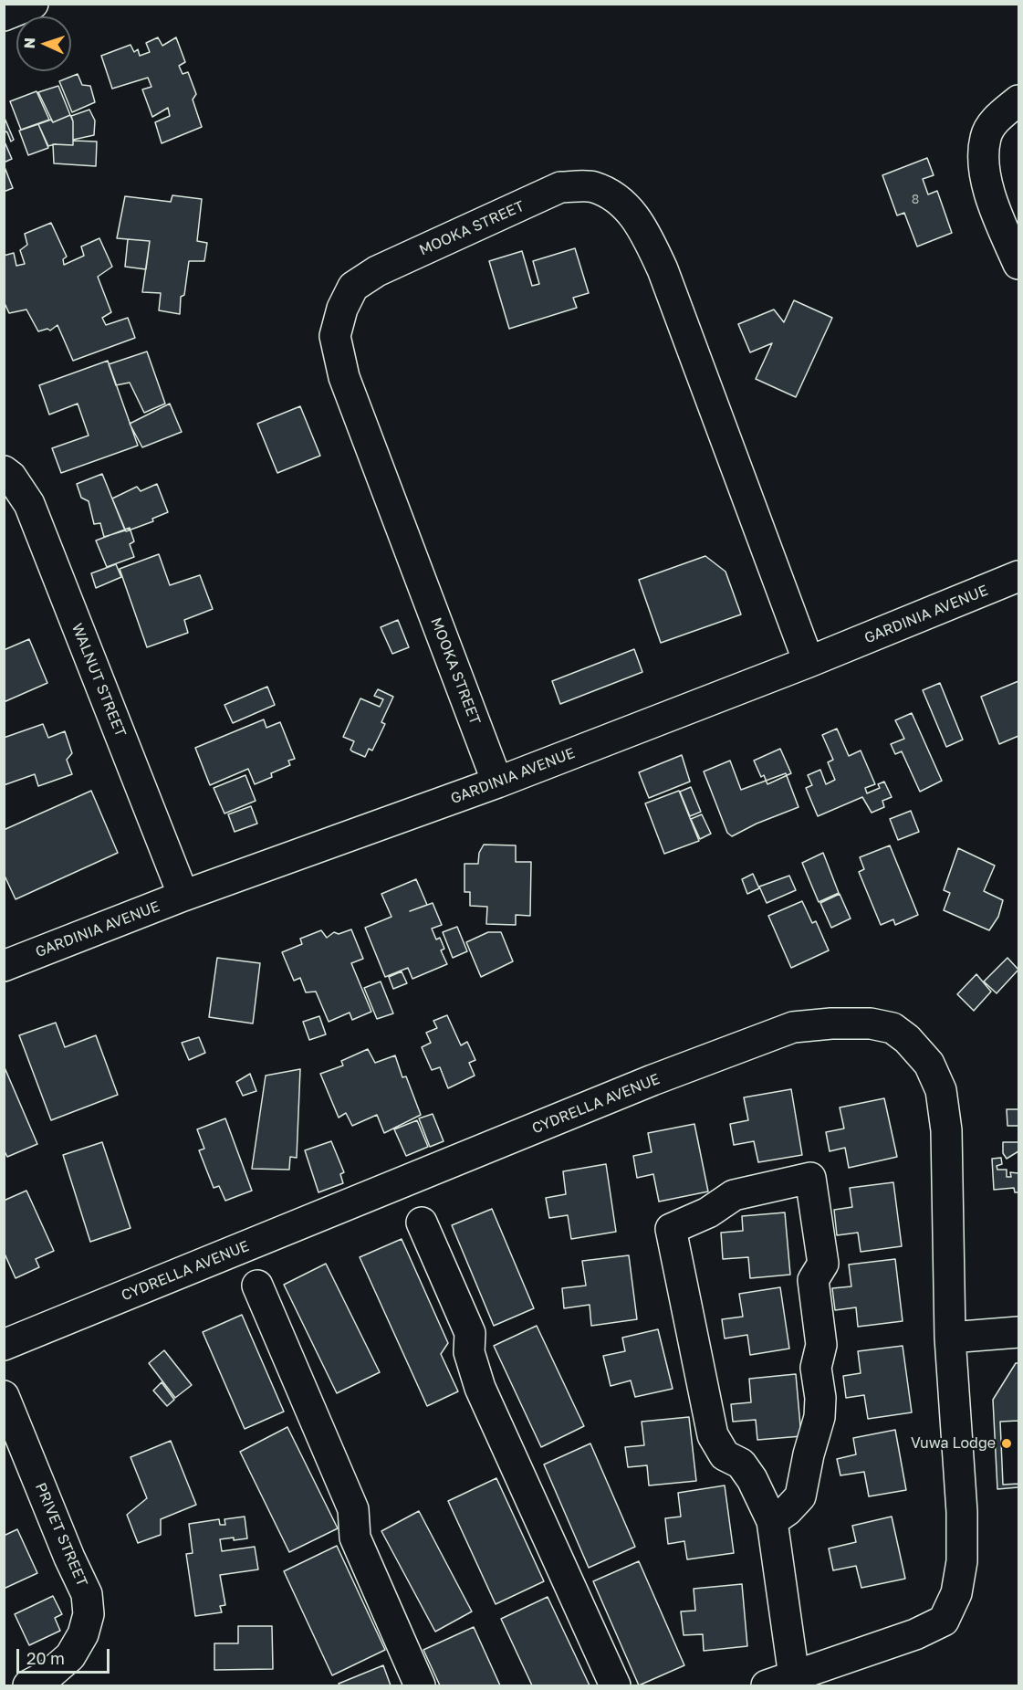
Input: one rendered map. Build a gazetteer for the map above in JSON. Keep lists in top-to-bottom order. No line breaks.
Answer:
{"streets":{"street":["MOOKA STREET","GARDINIA AVENUE","WALNUT STREET","CYDRELLA AVENUE","PRIVET STREET"]},"crossings":[["MOOKA STREET","GARDINIA AVENUE"],["GARDINIA AVENUE","WALNUT STREET"]],"places":["Vuwa Lodge"],"house_numbers":["8"],"scale_bar":"20 m","north":"left"}
